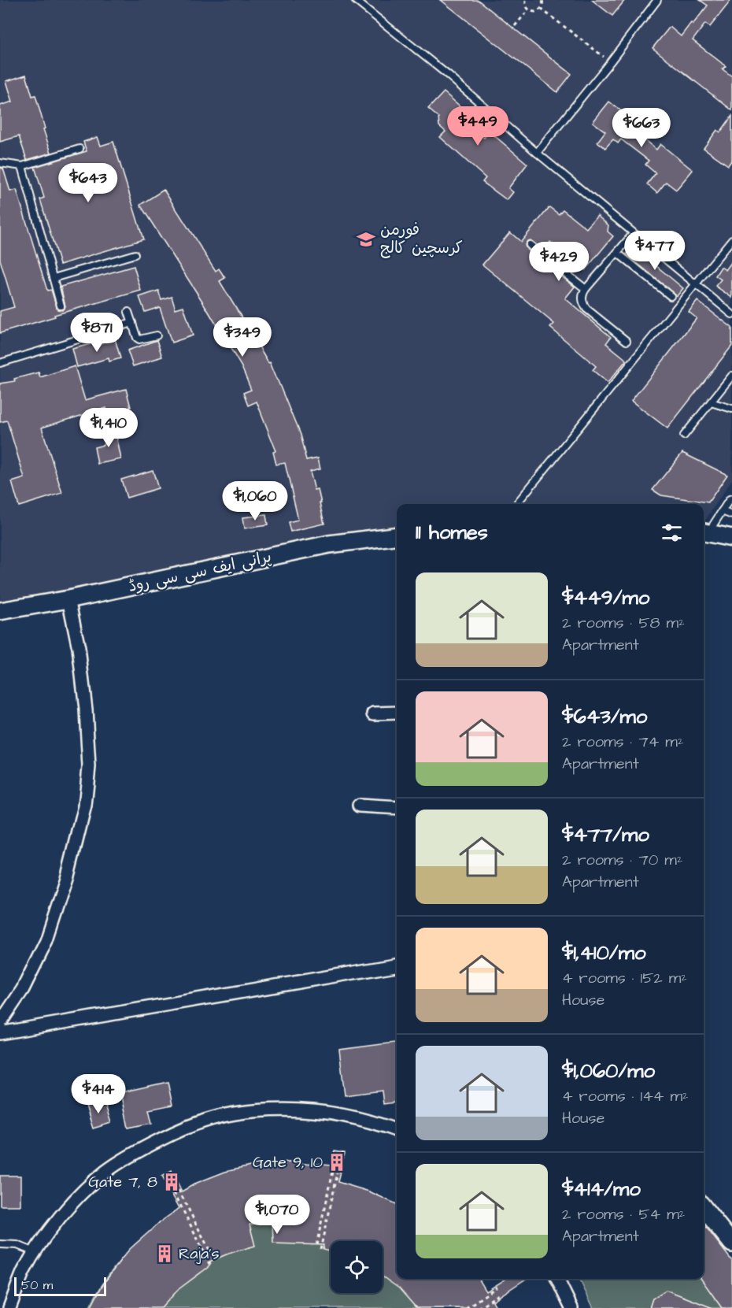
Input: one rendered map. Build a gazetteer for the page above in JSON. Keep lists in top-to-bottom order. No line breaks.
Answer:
{"streets":{"street":["پرانی ایف سی سی روڈ"]},"places":{"school or university":["فورمن کرسچین کالج"],"building":["Gate 9, 10","Gate 7, 8","Raja's"]},"scale_bar":"50 m","page":{"price":["$449","$663","$643","$477","$429","$871","$349","$1,410","$1,060","$414","$1,070"],"heading":"11 homes","list":[{"name":"$449/mo","note":"2 rooms · 58 m² · Apartment"},{"name":"$643/mo","note":"2 rooms · 74 m² · Apartment"},{"name":"$477/mo","note":"2 rooms · 70 m² · Apartment"},{"name":"$1,410/mo","note":"4 rooms · 152 m² · House"},{"name":"$1,060/mo","note":"4 rooms · 144 m² · House"},{"name":"$414/mo","note":"2 rooms · 54 m² · Apartment"}],"scale":"50 m"}}
